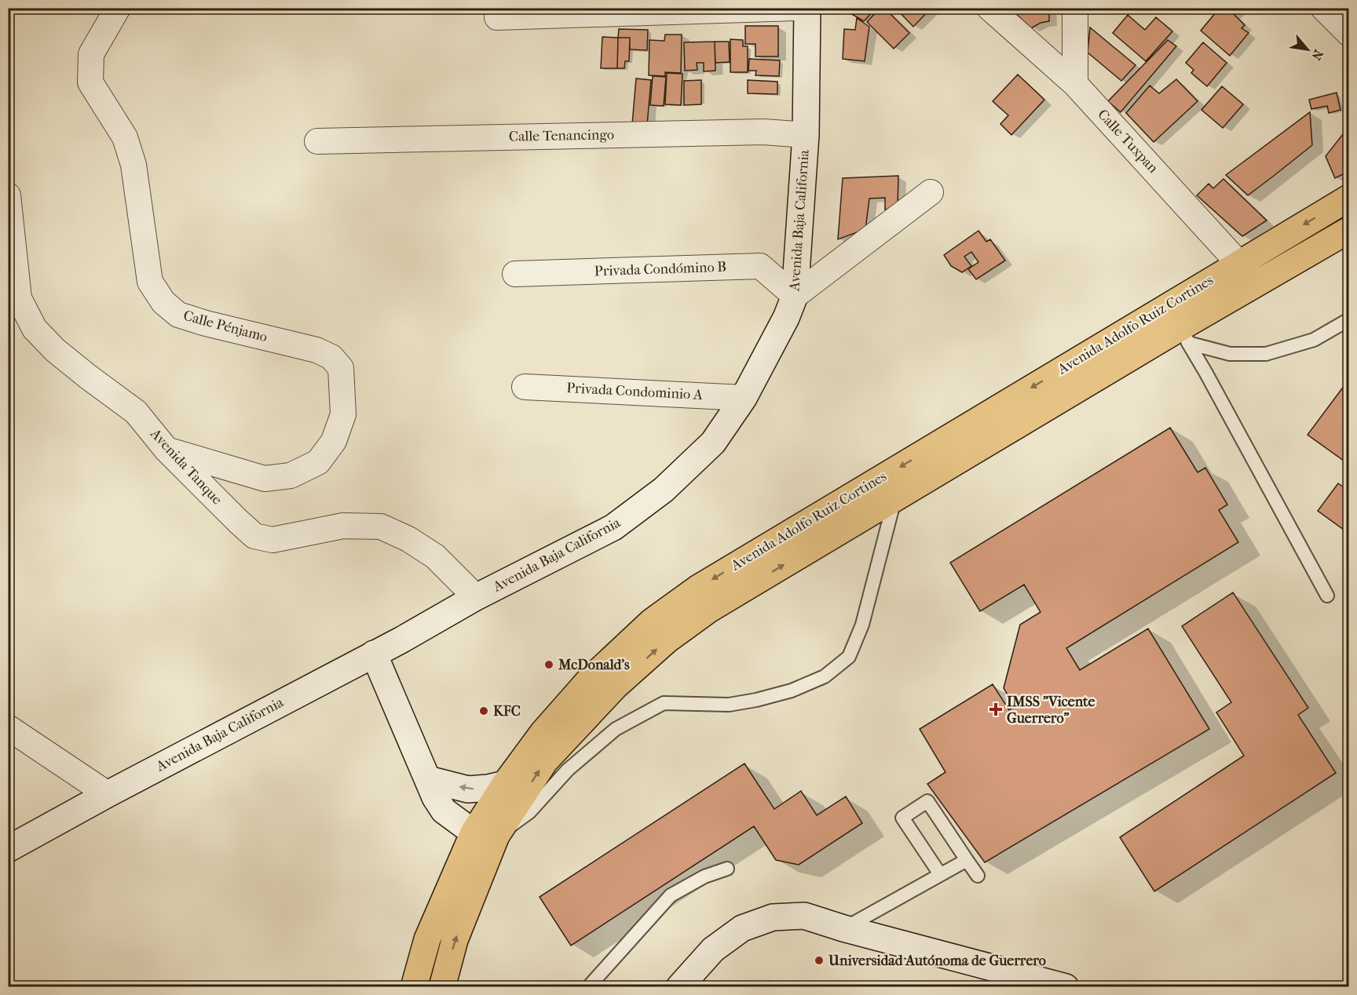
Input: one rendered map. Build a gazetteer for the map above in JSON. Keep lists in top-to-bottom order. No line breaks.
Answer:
{"streets":{"main road":["Avenida Baja California","Avenida Adolfo Ruiz Cortines"],"street":["Calle Tenancingo","Calle Tuxpan","Privada Condómino B","Calle Pénjamo","Privada Condominio A","Avenida Tanque"]},"crossings":[["Calle Tenancingo","Avenida Baja California"],["Calle Tuxpan","Avenida Adolfo Ruiz Cortines"],["Avenida Baja California","Privada Condómino B"],["Avenida Baja California","Privada Condominio A"],["Avenida Baja California","Avenida Tanque"],["Calle Pénjamo","Avenida Tanque"]],"places":{"other":["McDonald's","KFC","Universidad Autónoma de Guerrero"],"health":["IMSS \"Vicente Guerrero\""]},"north":"bottom right"}
